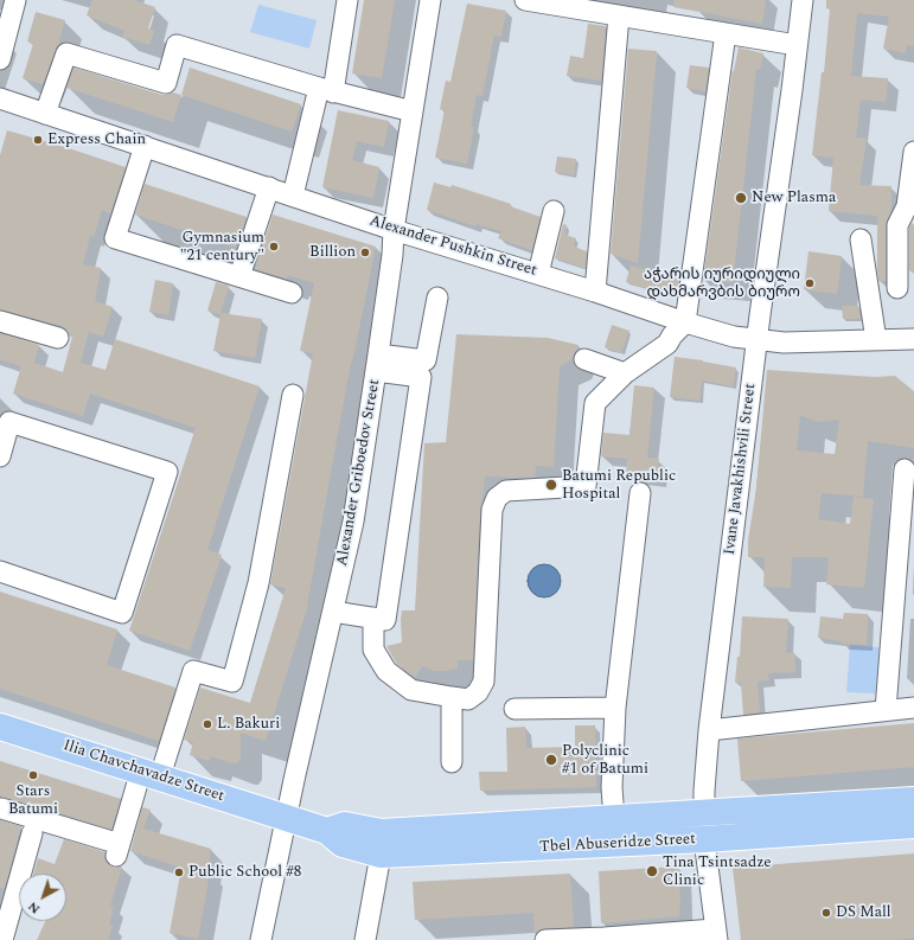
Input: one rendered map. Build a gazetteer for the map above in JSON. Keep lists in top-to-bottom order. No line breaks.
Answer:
{"streets":{"main road":["Ilia Chavchavadze Street","Tbel Abuseridze Street"],"street":["Alexander Pushkin Street","Ivane Javakhishvili Street","Alexander Griboedov Street"]},"crossings":[["Alexander Pushkin Street","Ivane Javakhishvili Street"],["Alexander Pushkin Street","Alexander Griboedov Street"],["Ivane Javakhishvili Street","Tbel Abuseridze Street"],["Alexander Griboedov Street","Ilia Chavchavadze Street"],["Alexander Griboedov Street","Tbel Abuseridze Street"],["Ilia Chavchavadze Street","Tbel Abuseridze Street"]],"places":["Express Chain","New Plasma","Gymnasium \"21 century\"","Billion","აჭარის იურიდიული დახმარვბის ბიურო","Batumi Republic Hospital","L. Bakuri","Polyclinic #1 of Batumi","Stars Batumi","Tina Tsintsadze Clinic","Public School #8","DS Mall"],"north":"bottom left"}
